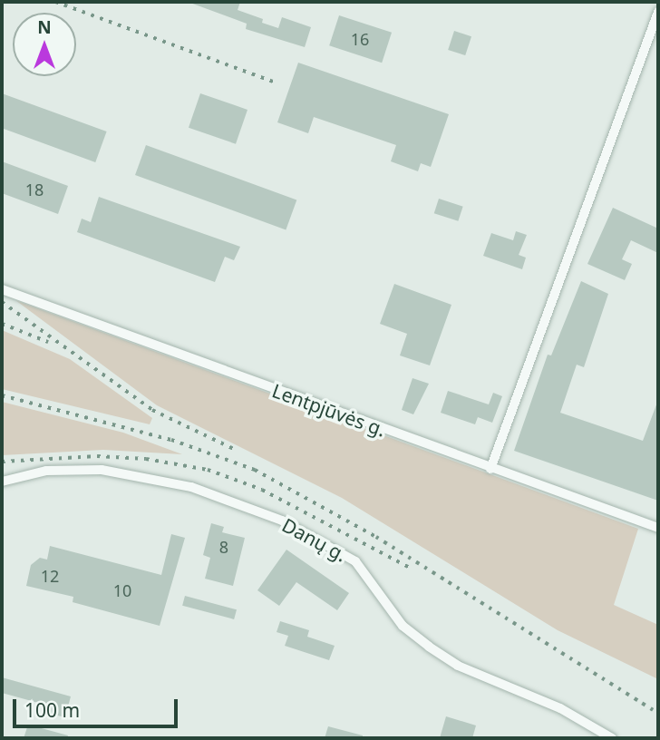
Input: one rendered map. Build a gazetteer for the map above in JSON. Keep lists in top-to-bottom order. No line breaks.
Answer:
{"streets":{"street":["Lentpjūvės g.","Danų g."]},"house_numbers":["16","18","8","12","10"],"scale_bar":"100 m","north":"top"}
